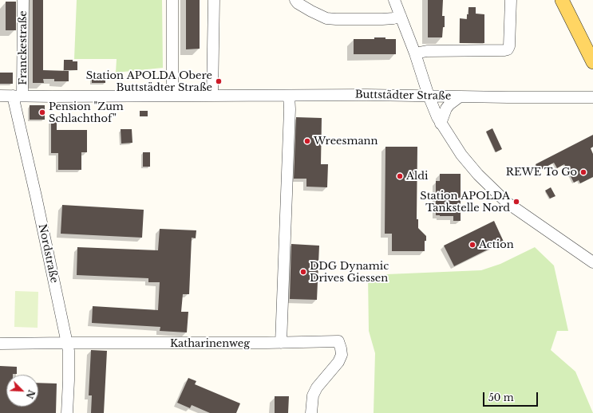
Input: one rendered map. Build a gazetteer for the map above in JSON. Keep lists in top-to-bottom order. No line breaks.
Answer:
{"streets":{"street":["Franckestraße","Buttstädter Straße","Nordstraße","Katharinenweg"]},"crossings":[["Franckestraße","Buttstädter Straße"],["Franckestraße","Nordstraße"],["Buttstädter Straße","Nordstraße"],["Nordstraße","Katharinenweg"]],"places":["Station APOLDA Obere Buttstädter Straße","Pension \"Zum Schlachthof\"","Wreesmann","REWE To Go","Aldi","Station APOLDA Tankstelle Nord","Action","DDG Dynamic Drives Giessen"],"scale_bar":"50 m","north":"bottom right"}
